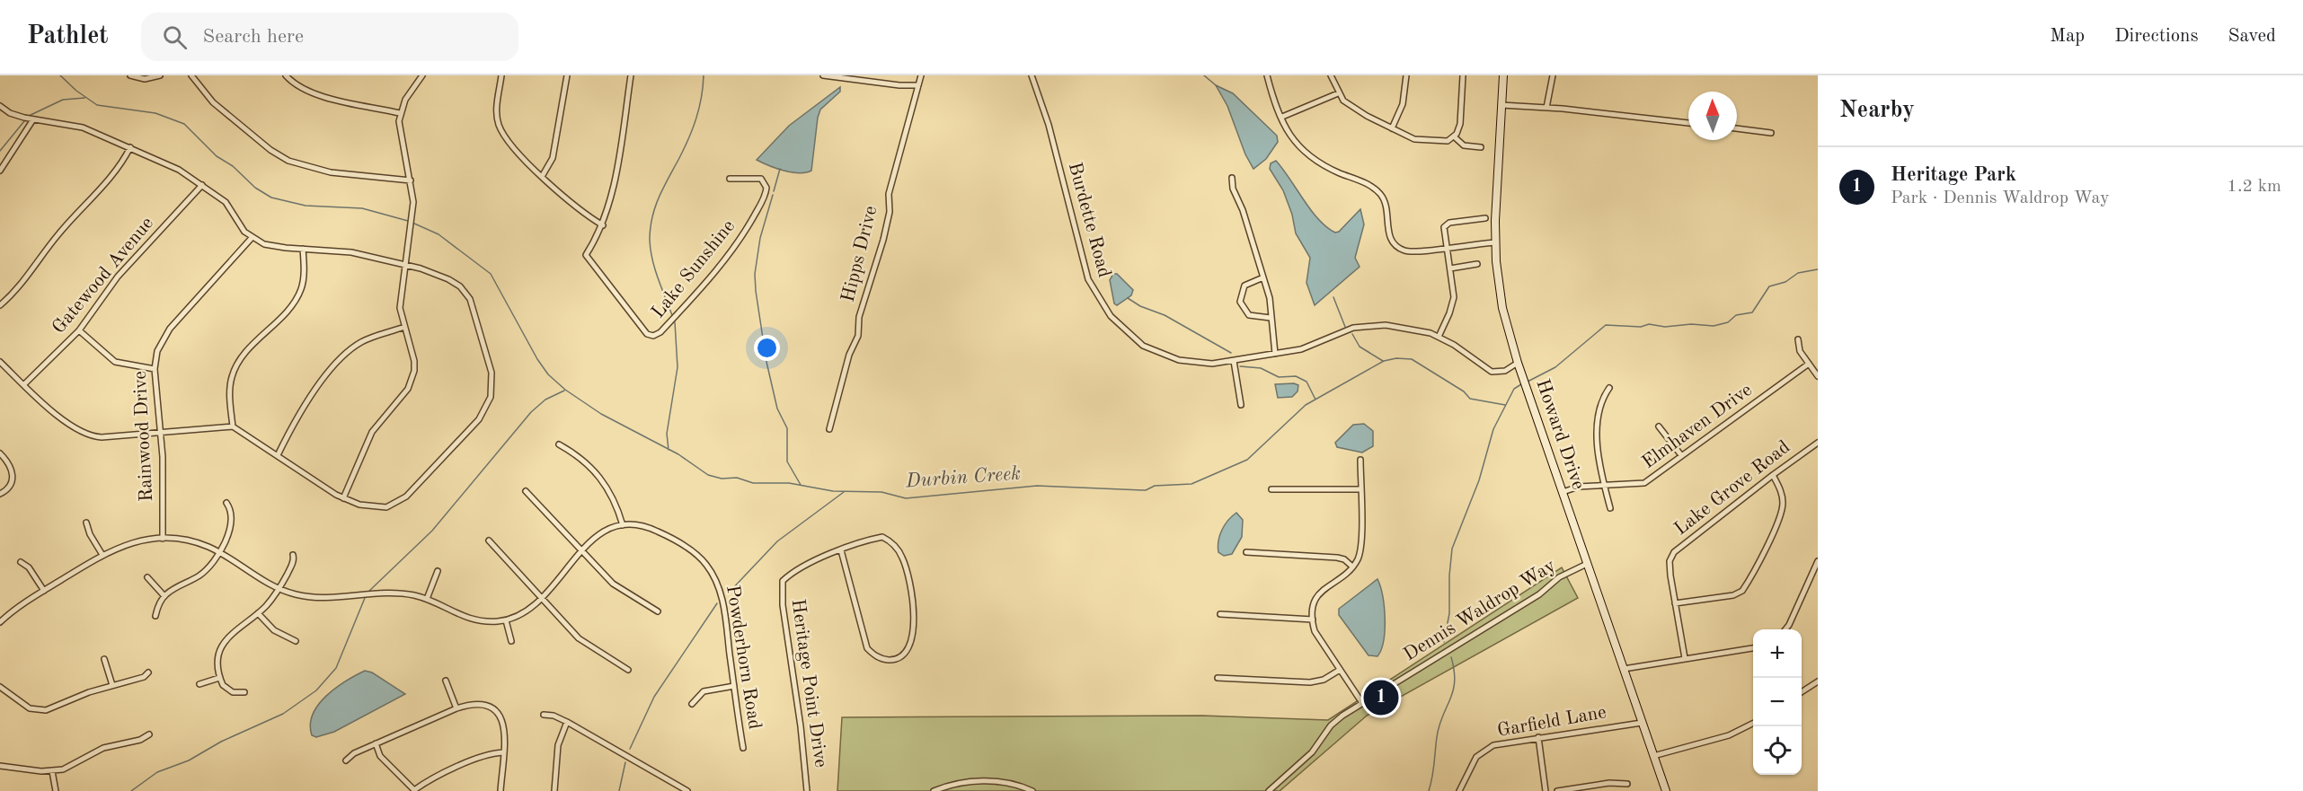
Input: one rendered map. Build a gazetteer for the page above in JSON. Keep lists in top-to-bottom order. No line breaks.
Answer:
{"streets":{"street":["Burdette Road","Hipps Drive","Lake Sunshine","Gatewood Avenue","Elmhaven Drive","Howard Drive","Rainwood Drive","Lake Grove Road","Dennis Waldrop Way","Powderhorn Road","Heritage Point Drive","Garfield Lane"]},"crossings":[["Burdette Road","Howard Drive"],["Elmhaven Drive","Howard Drive"],["Howard Drive","Dennis Waldrop Way"],["Howard Drive","Garfield Lane"],["Rainwood Drive","Powderhorn Road"]],"water":["Durbin Creek"],"north":"top","page":{"header":"Pathlet","search":"Search here","nav":["Map","Directions","Saved"],"heading":"Nearby","list":[{"mark":"1","name":"Heritage Park","note":"Park · Dennis Waldrop Way","value":"1.2 km"}],"map_buttons":["+","−"],"pins":"1"}}
